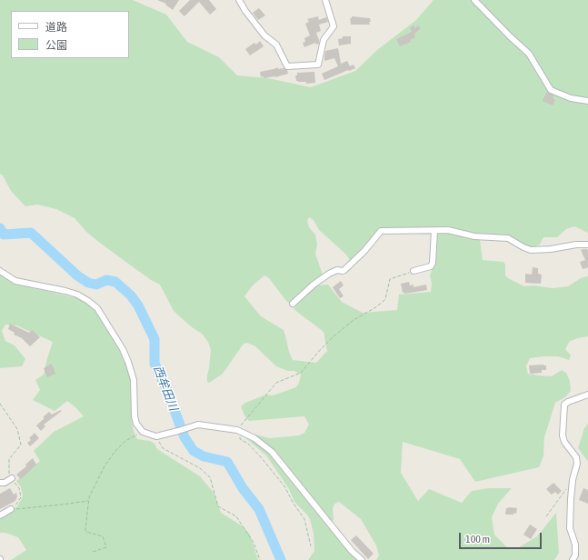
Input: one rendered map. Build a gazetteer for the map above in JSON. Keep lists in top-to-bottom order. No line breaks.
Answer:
{"water":["西牟田川"],"legend":["道路","公園"],"scale_bar":"100 m"}
